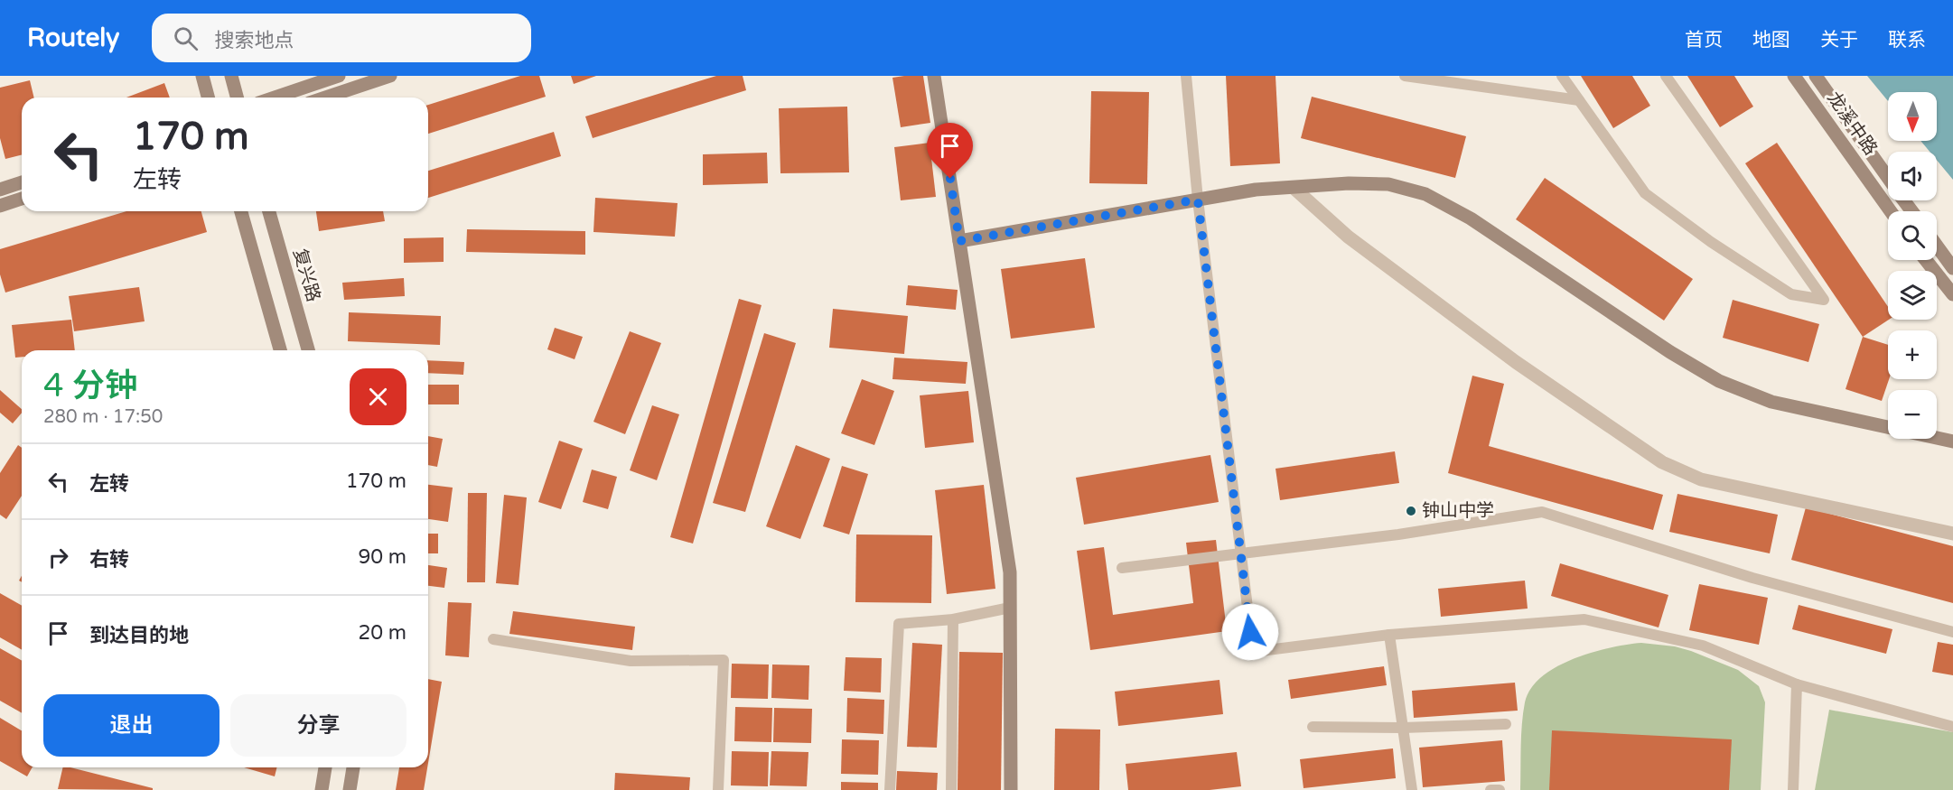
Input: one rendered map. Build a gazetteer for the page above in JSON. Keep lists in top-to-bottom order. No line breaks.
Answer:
{"streets":{"street":["龙溪中路","复兴路"]},"places":["钟山中学"],"north":"bottom","page":{"header":"Routely","search":"搜索地点","nav":["首页","地图","关于","联系"],"map_buttons":["+","−"],"turn":["170 m","左转"],"heading":["4 分钟","280 m · 17:50"],"list":[{"name":"左转","value":"170 m"},{"name":"右转","value":"90 m"},{"name":"到达目的地","value":"20 m"}],"buttons":["退出","分享"]}}
